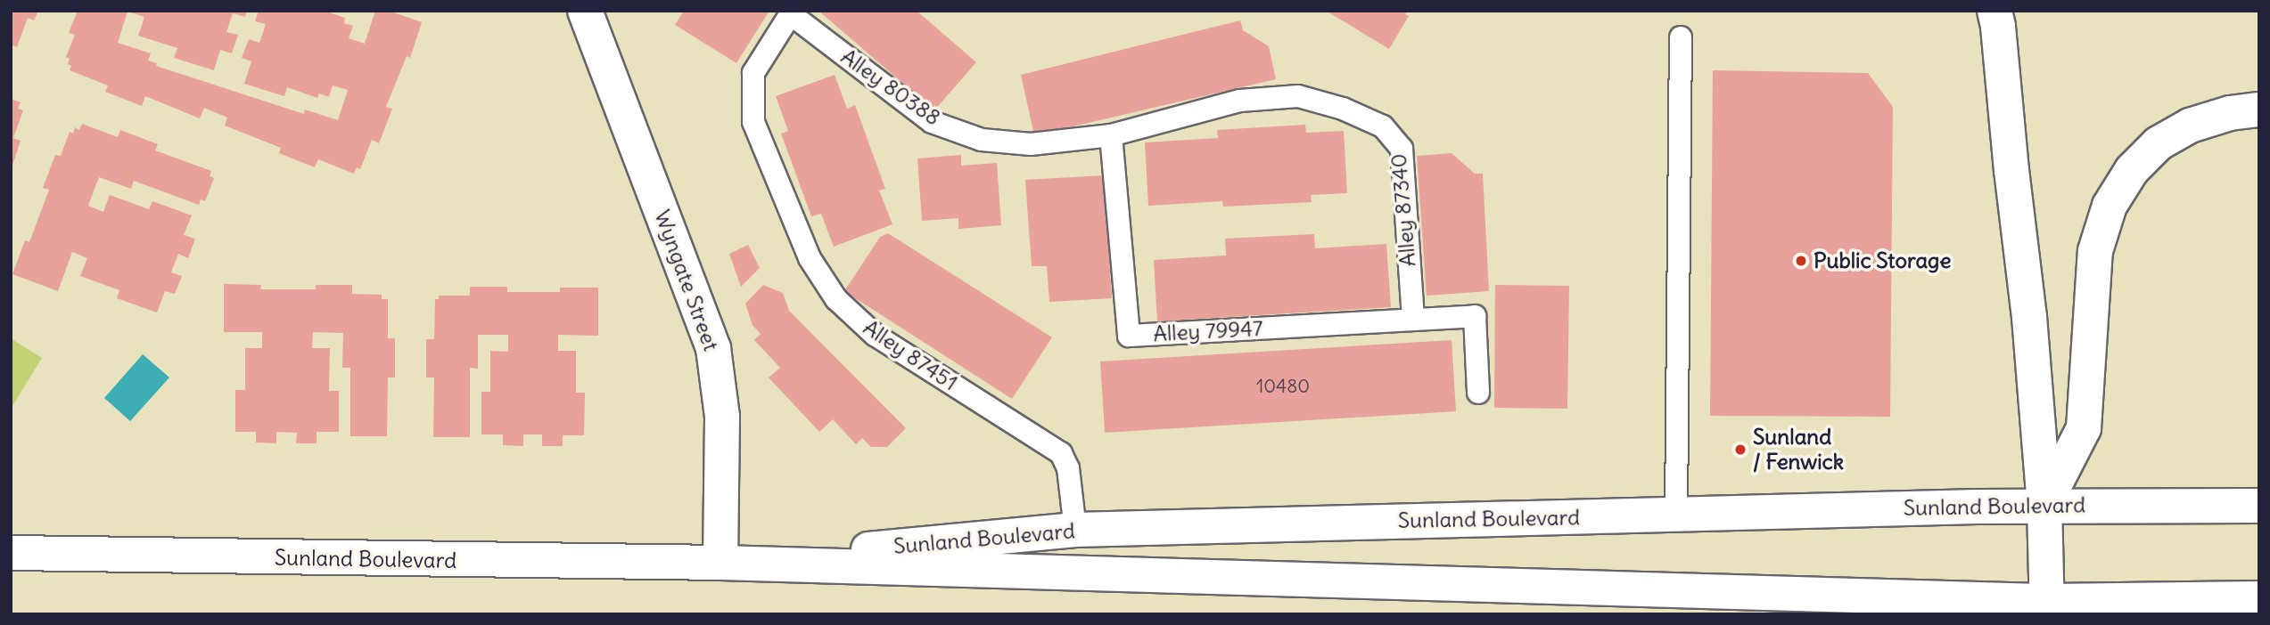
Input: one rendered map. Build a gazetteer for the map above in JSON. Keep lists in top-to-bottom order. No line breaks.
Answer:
{"streets":{"main road":["Wyngate Street","Sunland Boulevard"],"lane":["Alley 80388","Alley 87340","Alley 79947","Alley 87451"]},"crossings":[["Alley 80388","Alley 87340"],["Alley 80388","Alley 79947"],["Alley 80388","Alley 87451"],["Alley 87340","Alley 79947"],["Wyngate Street","Sunland Boulevard"],["Alley 87451","Sunland Boulevard"]],"places":["Public Storage","Sunland / Fenwick"],"house_numbers":["10480"]}
